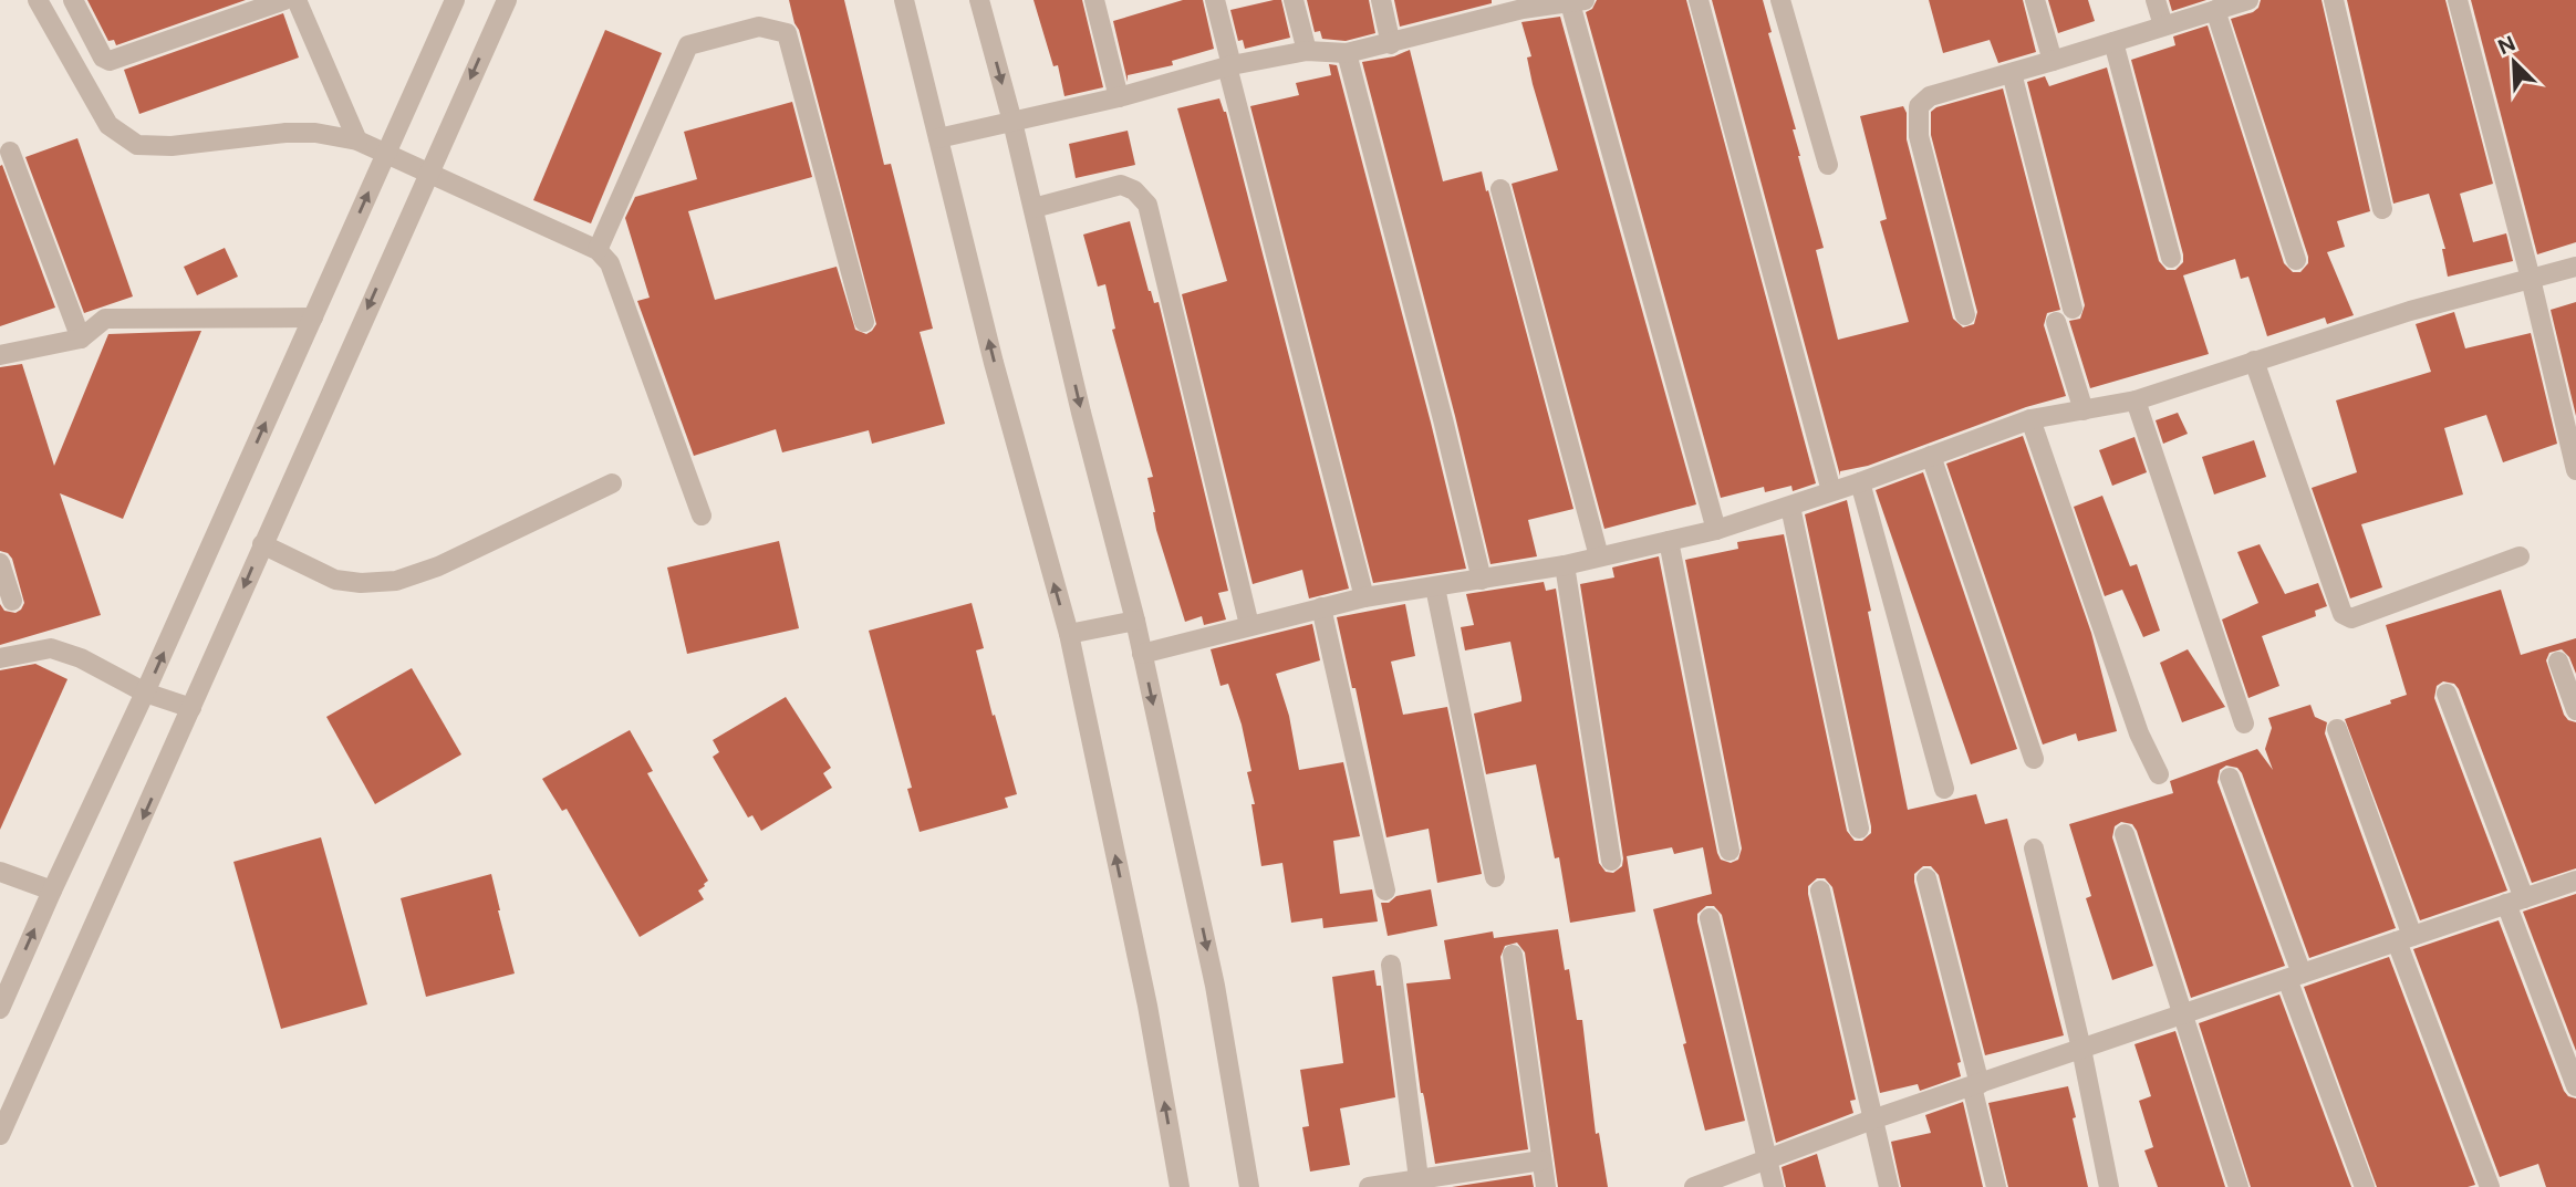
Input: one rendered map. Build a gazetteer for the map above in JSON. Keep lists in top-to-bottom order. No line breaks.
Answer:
{"north":"top left"}
